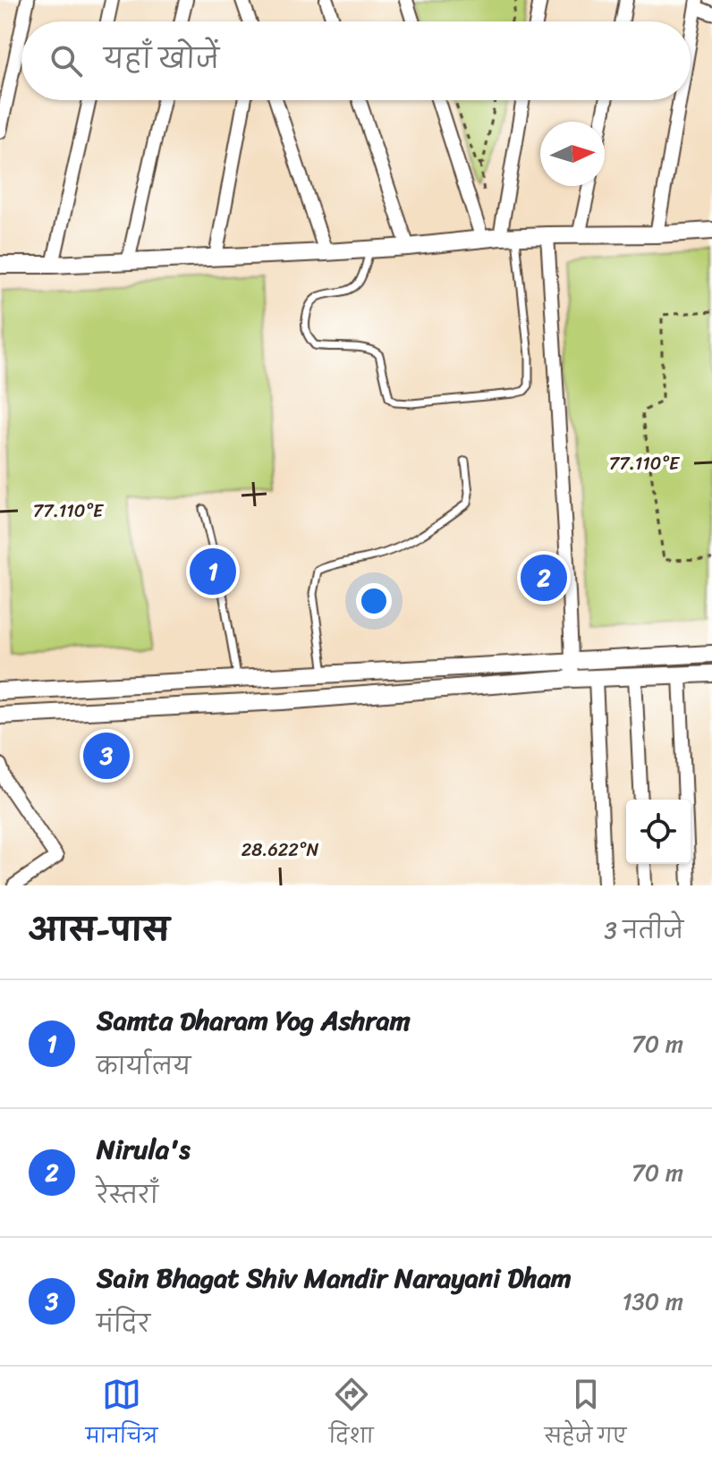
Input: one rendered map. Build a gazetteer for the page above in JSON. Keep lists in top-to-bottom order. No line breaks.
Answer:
{"north":"right","page":{"search":"यहाँ खोजें","pins":["1","2","3"],"heading":["आस-पास","3 नतीजे"],"list":[{"mark":"1","name":"Samta Dharam Yog Ashram","note":"कार्यालय","value":"70 m"},{"mark":"2","name":"Nirula's","note":"रेस्तराँ","value":"70 m"},{"mark":"3","name":"Sain Bhagat Shiv Mandir Narayani Dham","note":"मंदिर","value":"130 m"}],"nav":["मानचित्र","दिशा","सहेजे गए"]},"coordinates":["77.110°E","28.622°N"]}
